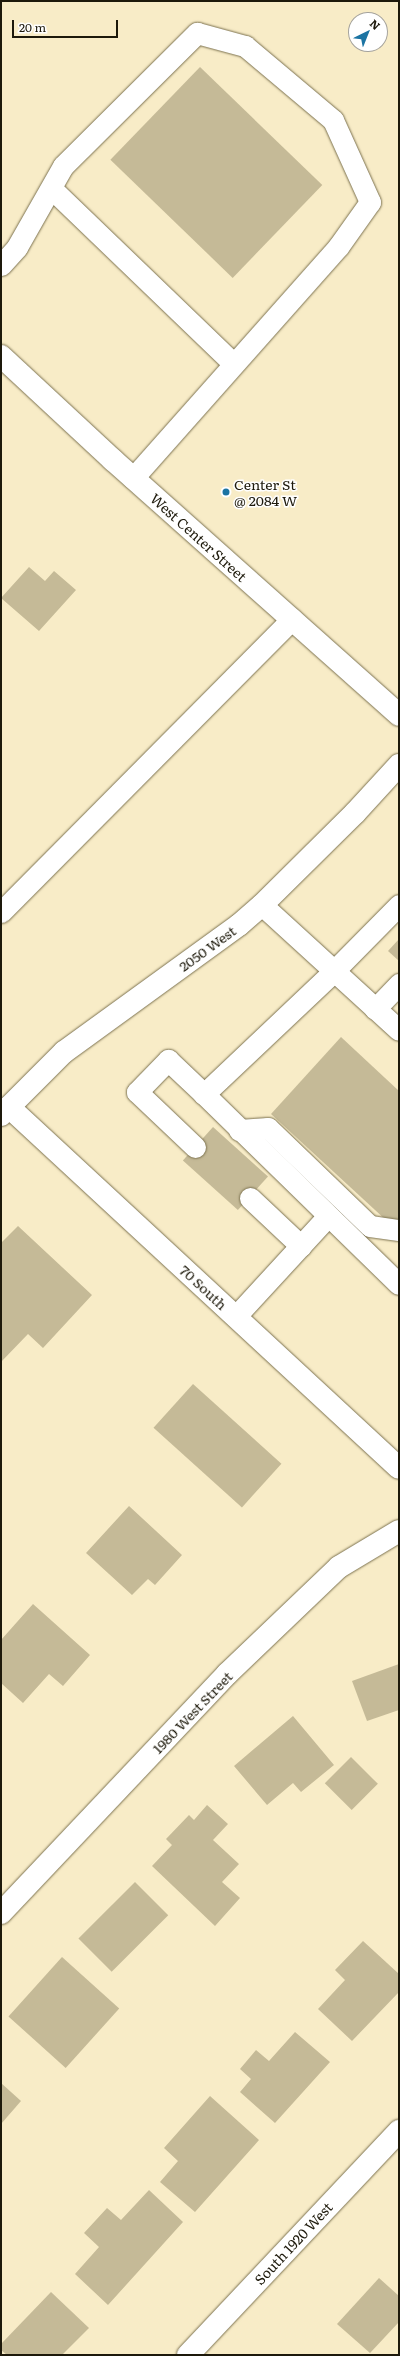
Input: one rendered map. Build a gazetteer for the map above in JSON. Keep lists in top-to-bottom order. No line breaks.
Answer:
{"streets":{"street":["West Center Street","2050 West","70 South","1980 West Street","South 1920 West"]},"crossings":[["2050 West","70 South"]],"places":["Center St @ 2084 W"],"scale_bar":"20 m","north":"top right"}
